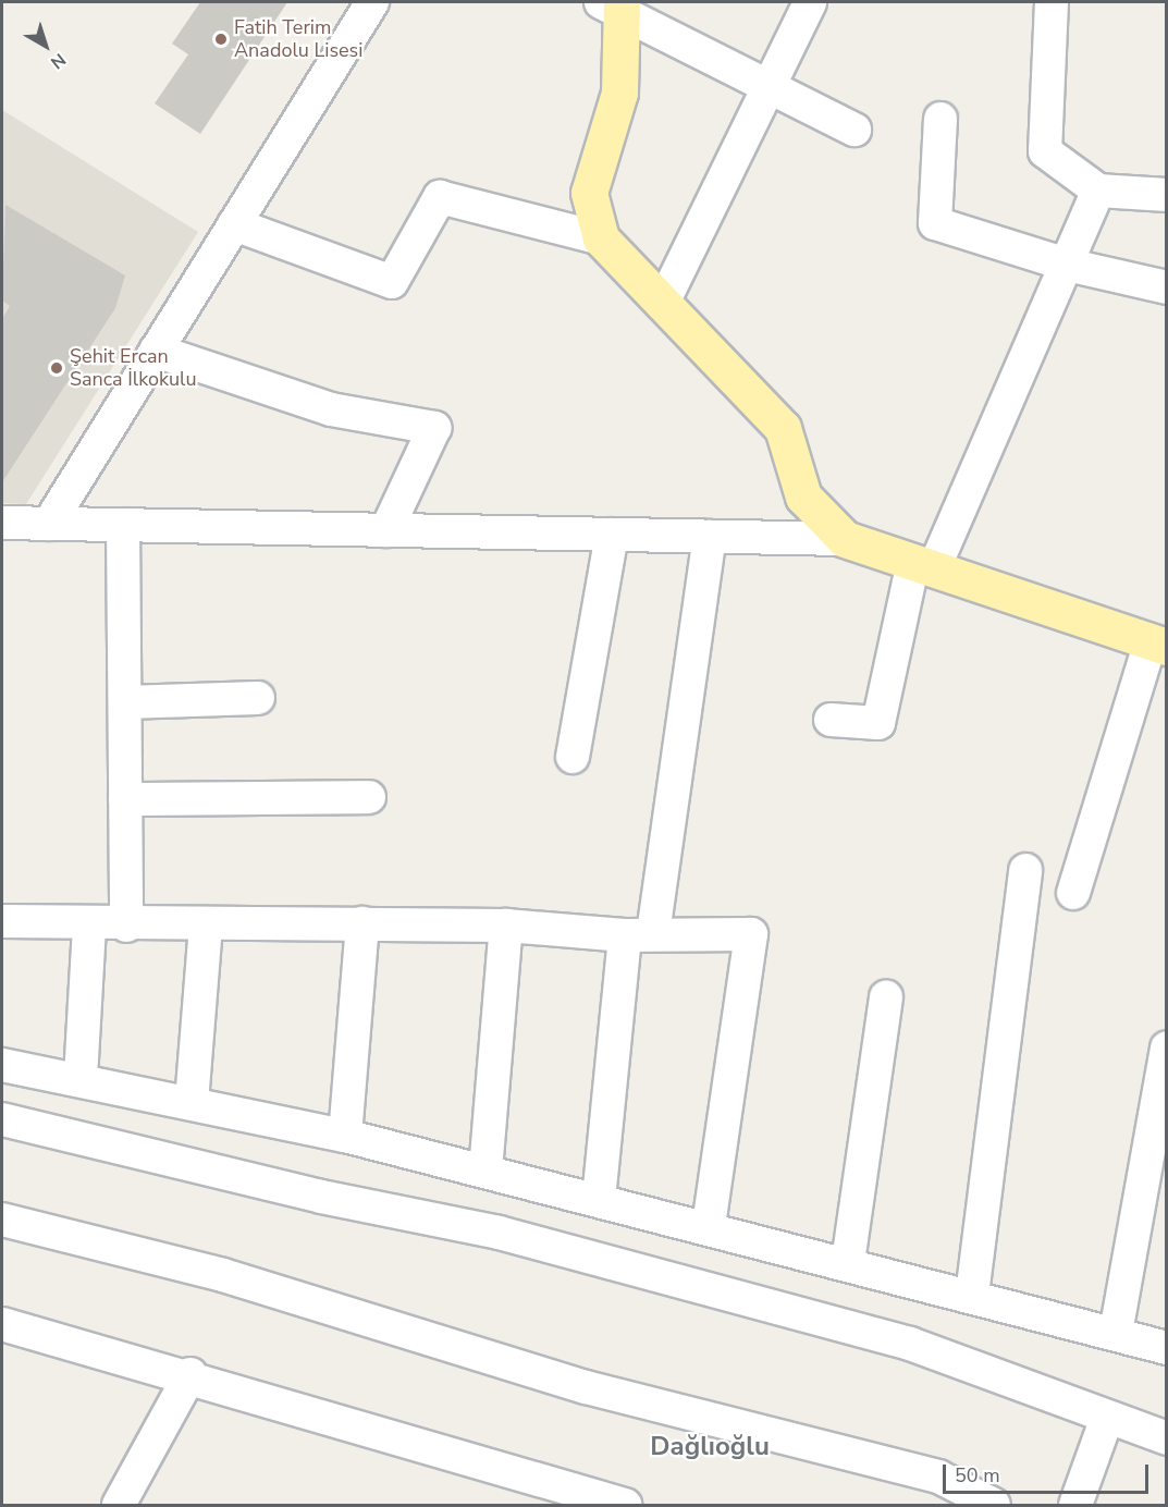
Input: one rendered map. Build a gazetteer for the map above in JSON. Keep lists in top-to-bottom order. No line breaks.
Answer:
{"districts":["Dağlıoğlu"],"places":["Fatih Terim Anadolu Lisesi","Şehit Ercan Sanca İlkokulu"],"scale_bar":"50 m","north":"bottom right"}
